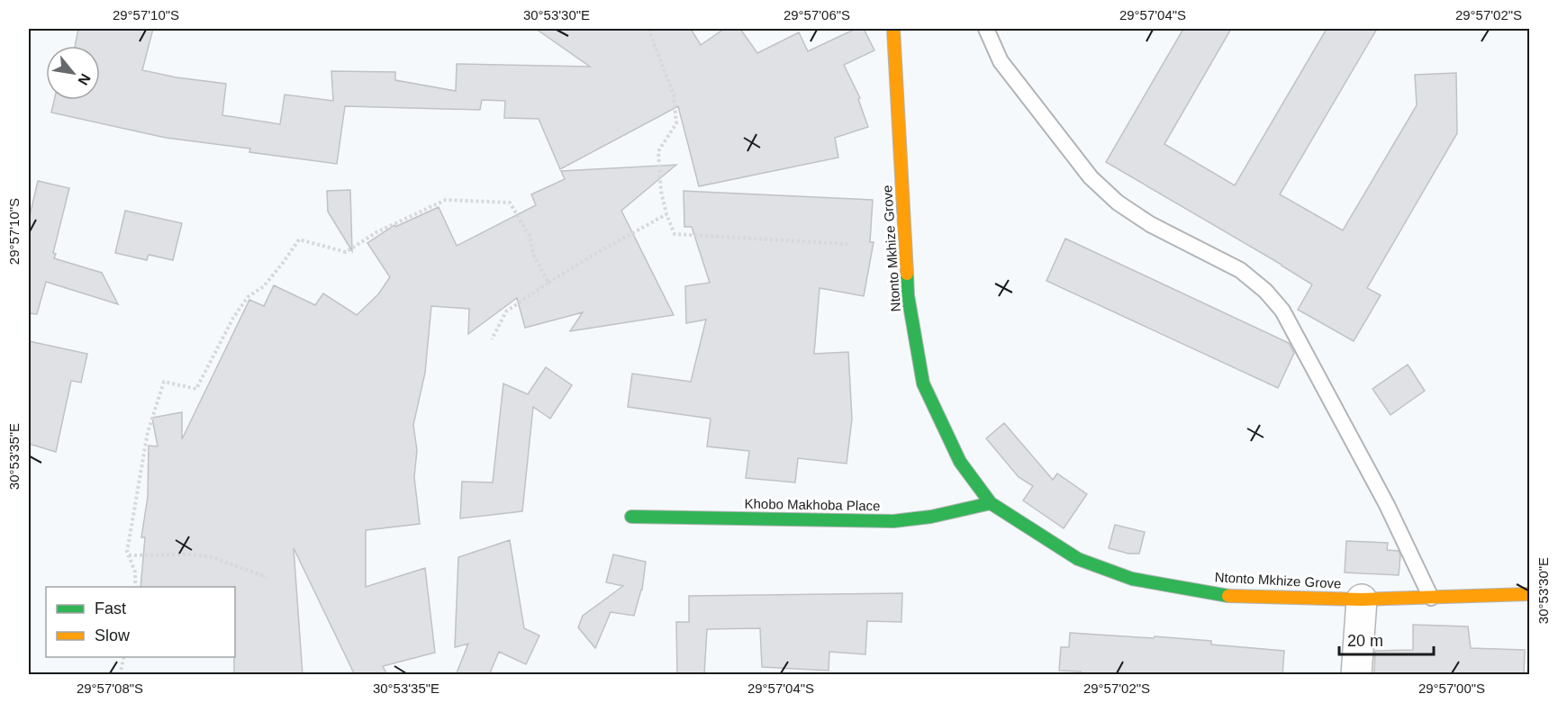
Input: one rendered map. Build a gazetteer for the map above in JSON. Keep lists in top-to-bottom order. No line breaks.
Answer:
{"streets":{"street":["Ntonto Mkhize Grove","Khobo Makhoba Place"]},"crossings":[["Ntonto Mkhize Grove","Khobo Makhoba Place"]],"legend":["Fast","Slow"],"scale_bar":"20 m","north":"bottom right","coordinates":["29°57'10\"S","30°53'30\"E","29°57'06\"S","29°57'04\"S","29°57'02\"S","30°53'35\"E","29°57'08\"S","29°57'00\"S"]}
